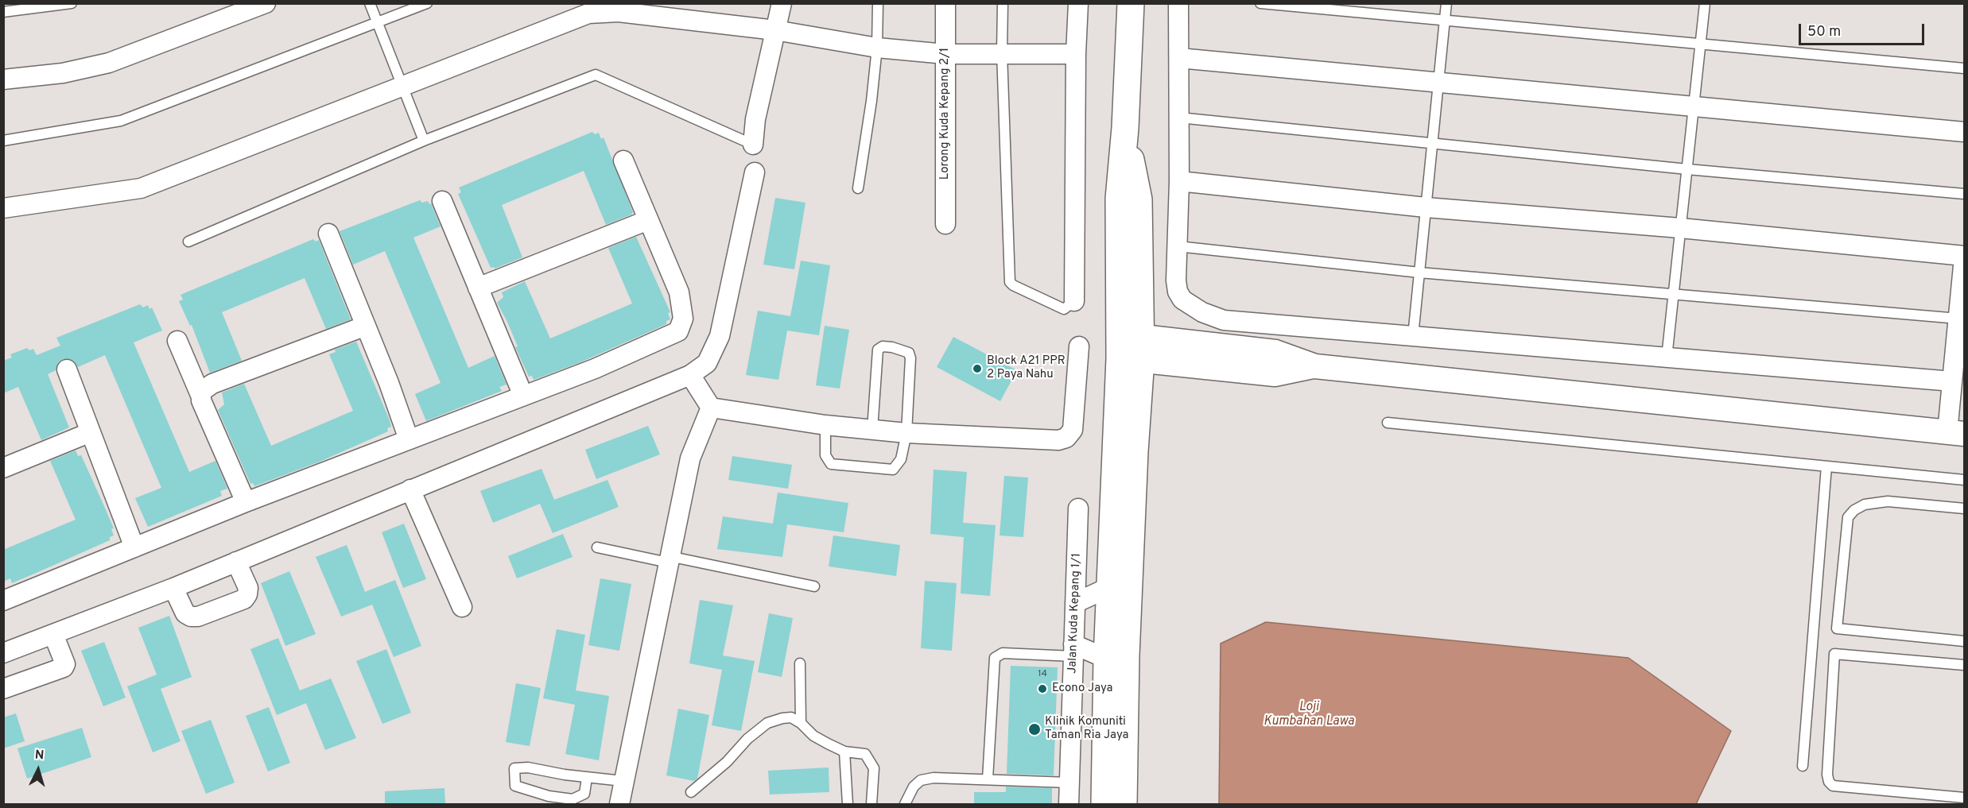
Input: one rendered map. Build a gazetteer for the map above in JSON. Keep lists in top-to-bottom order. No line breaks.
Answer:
{"streets":{"street":["Lorong Kuda Kepang 2/1","Jalan Kuda Kepang 1/1"]},"water":["Loji Kumbahan Lawa"],"places":["Block A21 PPR 2 Paya Nahu","Econo Jaya","Klinik Komuniti Taman Ria Jaya"],"house_numbers":["14"],"scale_bar":"50 m","north":"top"}
